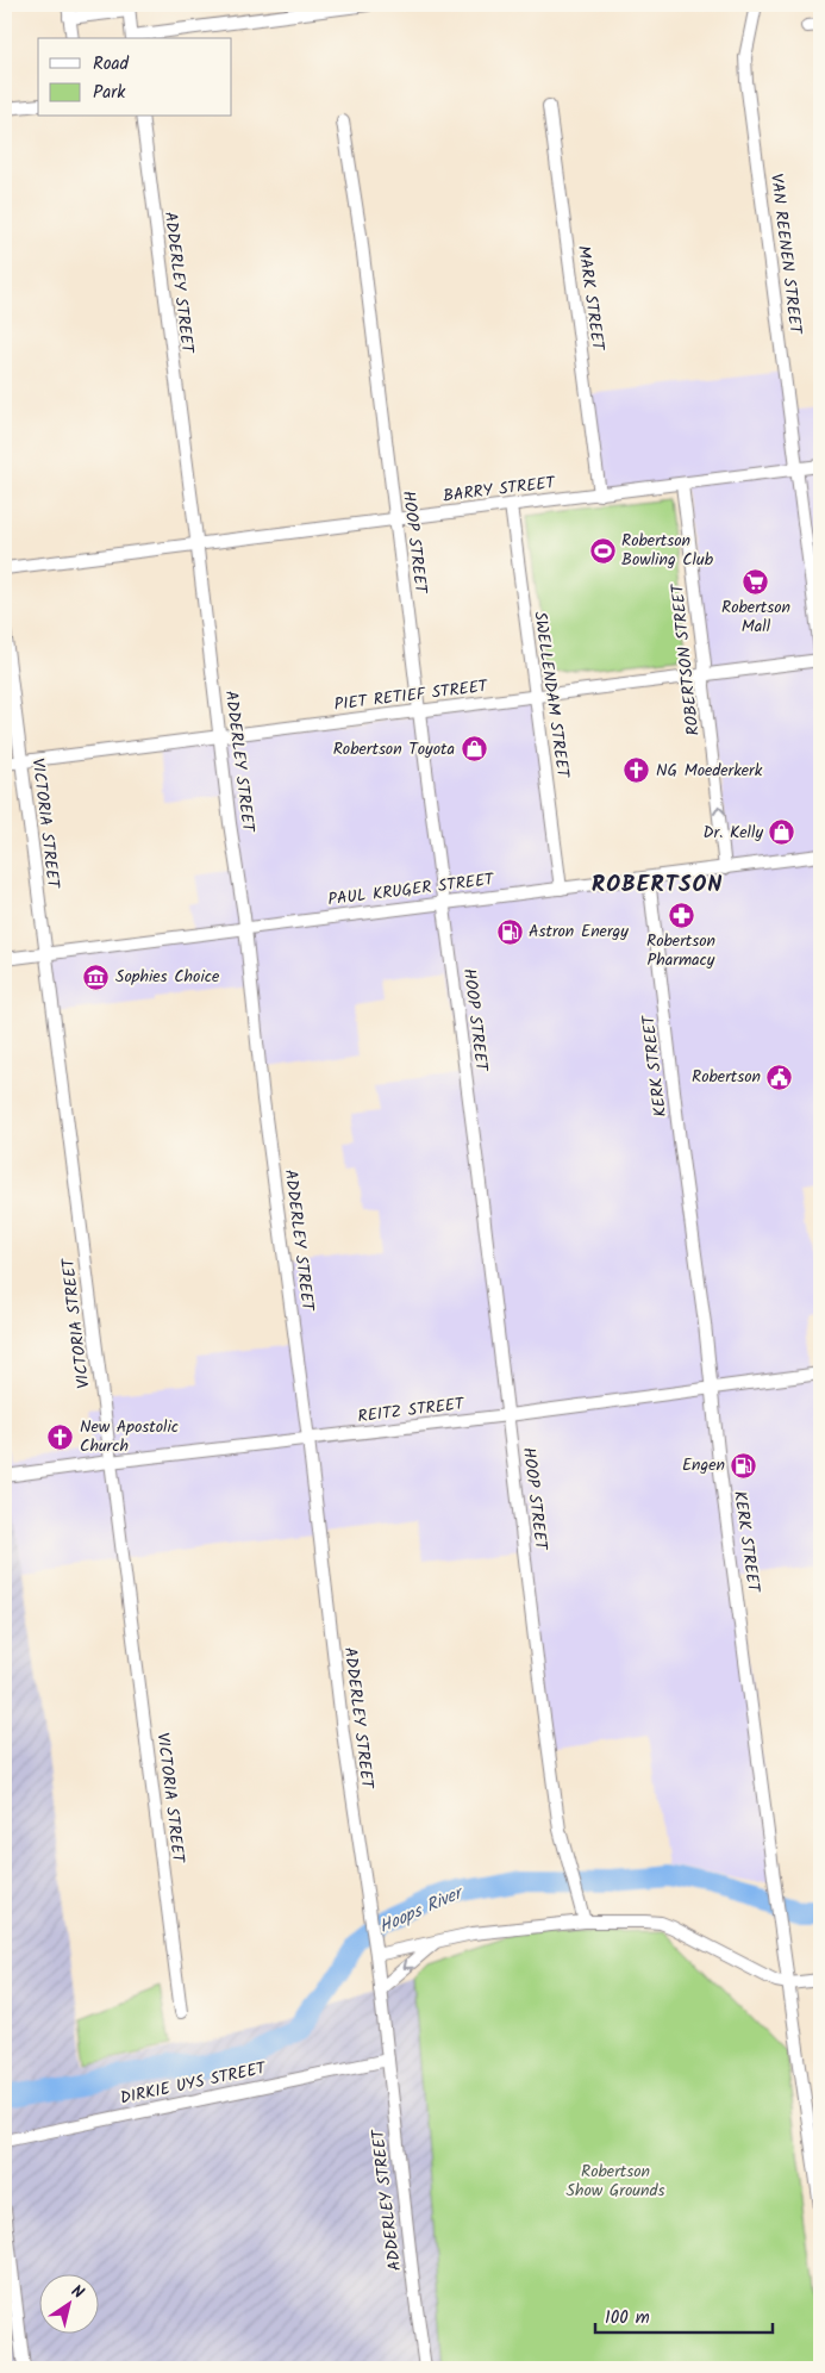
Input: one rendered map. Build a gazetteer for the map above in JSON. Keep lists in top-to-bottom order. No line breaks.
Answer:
{"streets":{"street":["VAN REENEN STREET","ADDERLEY STREET","MARK STREET","BARRY STREET","HOOP STREET","ROBERTSON STREET","SWELLENDAM STREET","PIET RETIEF STREET","VICTORIA STREET","PAUL KRUGER STREET","KERK STREET","REITZ STREET","DIRKIE UYS STREET"]},"crossings":[["VAN REENEN STREET","BARRY STREET"],["ADDERLEY STREET","BARRY STREET"],["ADDERLEY STREET","PIET RETIEF STREET"],["ADDERLEY STREET","PAUL KRUGER STREET"],["ADDERLEY STREET","REITZ STREET"],["ADDERLEY STREET","DIRKIE UYS STREET"],["MARK STREET","BARRY STREET"],["BARRY STREET","HOOP STREET"],["BARRY STREET","ROBERTSON STREET"],["BARRY STREET","SWELLENDAM STREET"],["HOOP STREET","PIET RETIEF STREET"],["HOOP STREET","PAUL KRUGER STREET"],["HOOP STREET","REITZ STREET"],["ROBERTSON STREET","PIET RETIEF STREET"],["ROBERTSON STREET","PAUL KRUGER STREET"],["SWELLENDAM STREET","PIET RETIEF STREET"],["SWELLENDAM STREET","PAUL KRUGER STREET"],["PIET RETIEF STREET","VICTORIA STREET"],["VICTORIA STREET","PAUL KRUGER STREET"],["VICTORIA STREET","REITZ STREET"],["PAUL KRUGER STREET","KERK STREET"],["KERK STREET","REITZ STREET"]],"one_way":["ROBERTSON STREET"],"districts":["ROBERTSON"],"water":["Hoops River"],"parks":["Robertson Show Grounds"],"places":{"sports":["Robertson Bowling Club"],"supermarket":["Robertson Mall"],"shop":["Robertson Toyota","Dr. Kelly"],"church":["NG Moederkerk","New Apostolic Church"],"pharmacy":["Robertson Pharmacy"],"fuel station":["Astron Energy","Engen"],"museum":["Sophies Choice"],"public building":["Robertson"]},"legend":["Road","Park"],"scale_bar":"100 m","north":"top right"}
